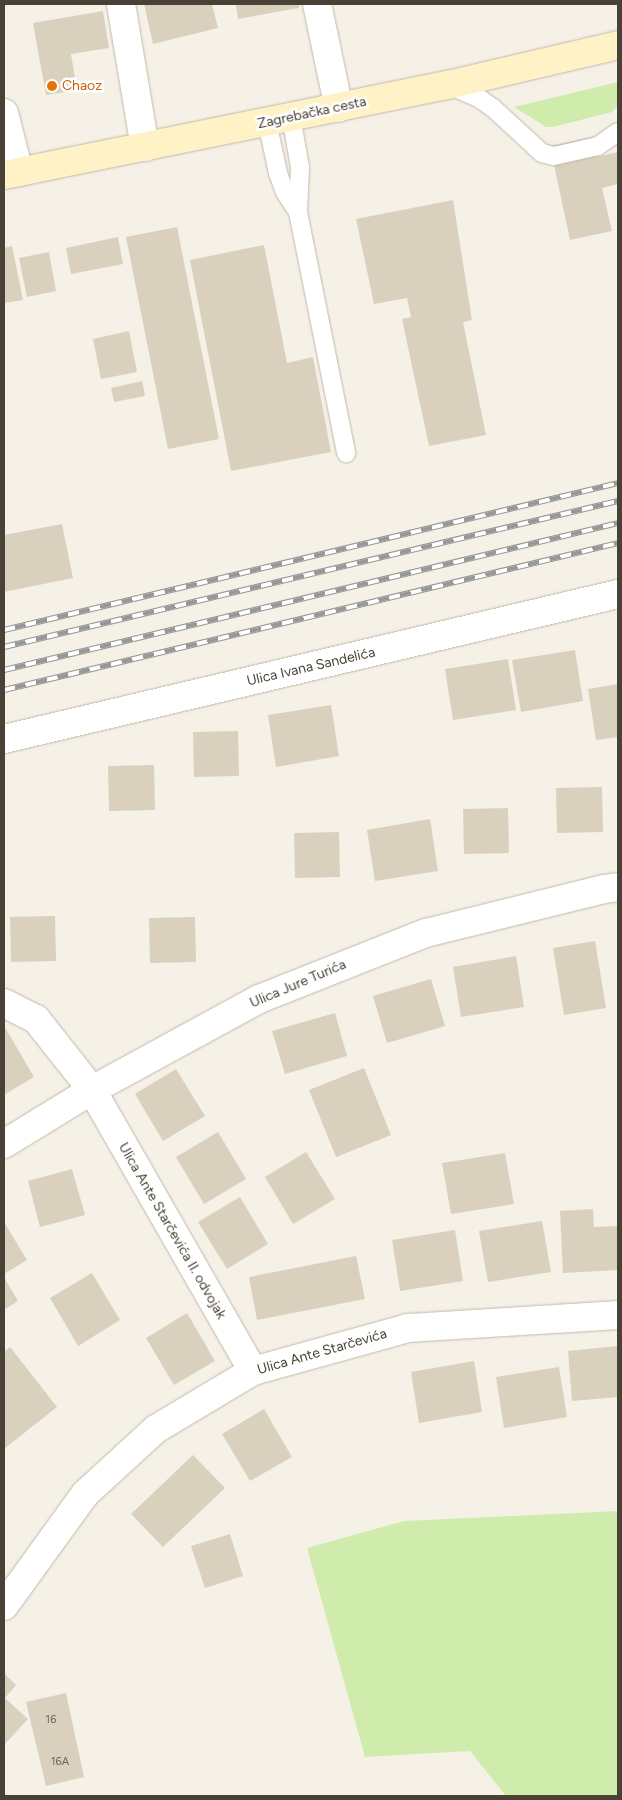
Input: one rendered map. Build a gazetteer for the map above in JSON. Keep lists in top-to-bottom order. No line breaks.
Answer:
{"streets":{"main road":["Zagrebačka cesta"],"street":["Ulica Ivana Sandelića","Ulica Jure Turića","Ulica Ante Starčevića II. odvojak","Ulica Ante Starčevića"]},"crossings":[["Ulica Jure Turića","Ulica Ante Starčevića II. odvojak"],["Ulica Ante Starčevića II. odvojak","Ulica Ante Starčevića"]],"places":["Chaoz"],"house_numbers":["16","16A"]}
